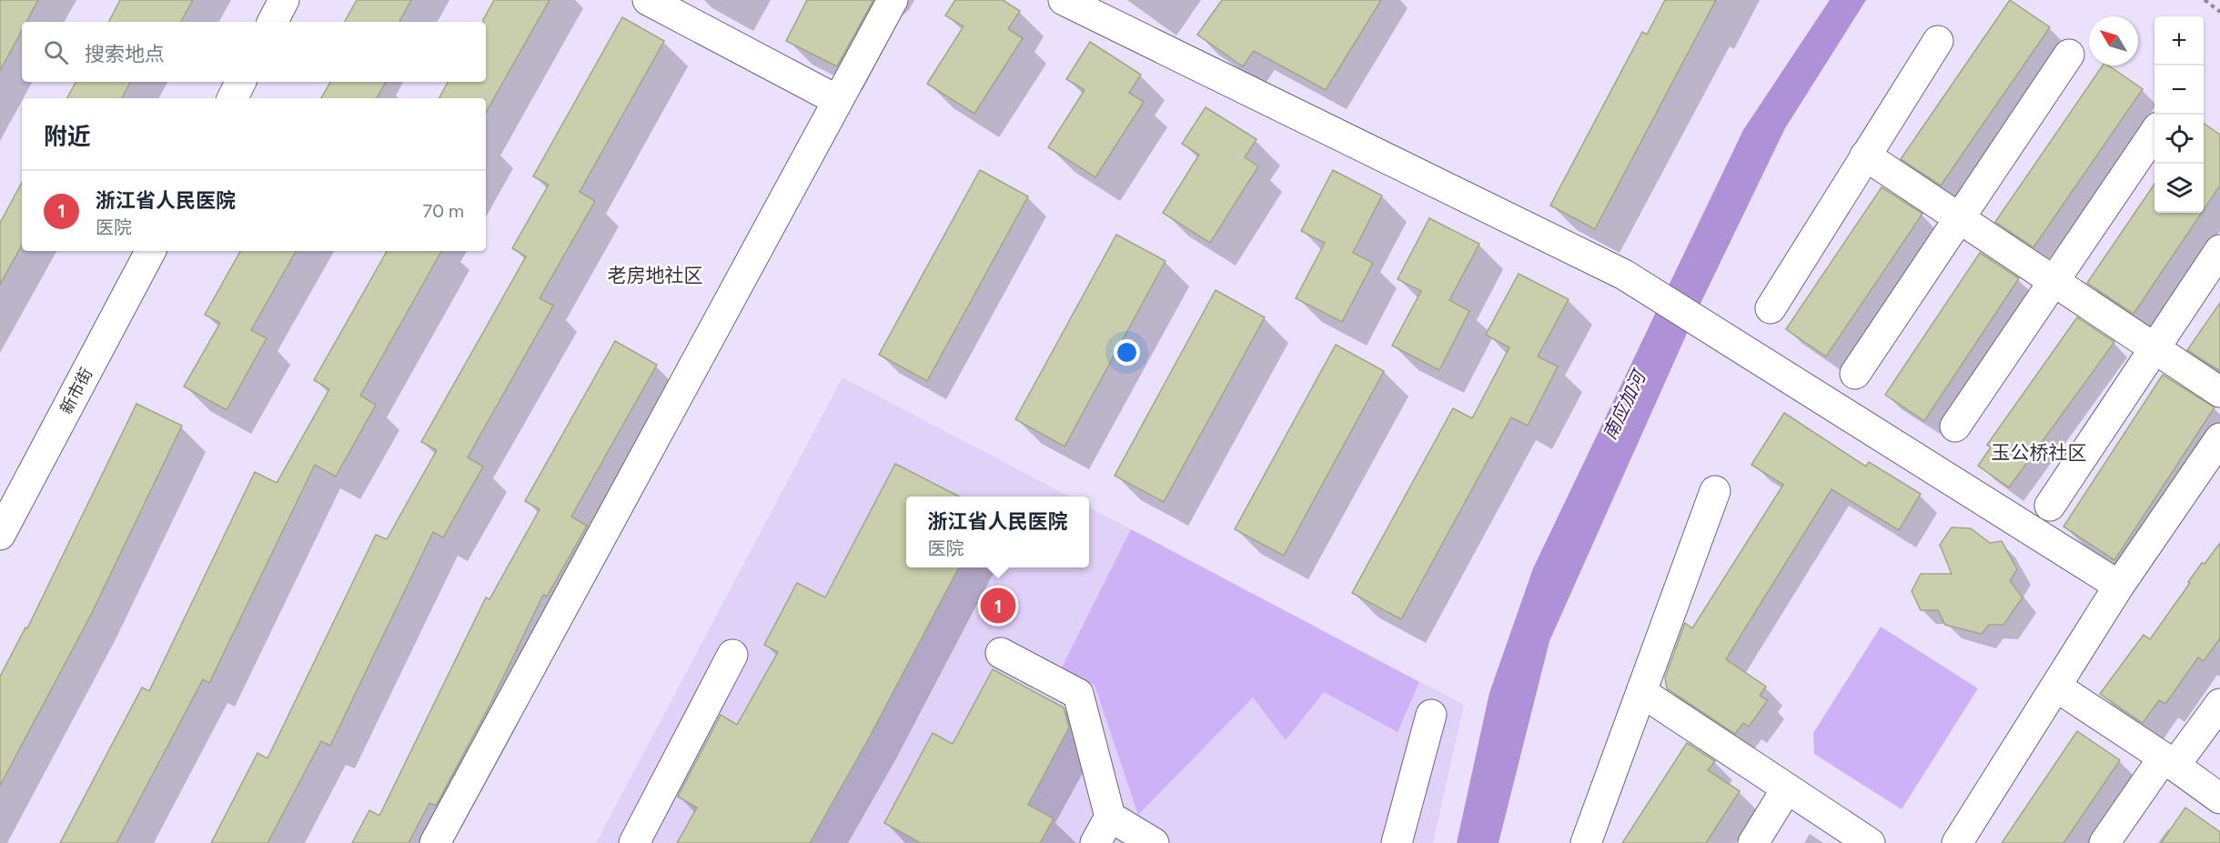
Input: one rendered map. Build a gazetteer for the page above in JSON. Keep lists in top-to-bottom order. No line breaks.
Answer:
{"streets":{"street":["新市街"]},"districts":["老房地社区","玉公桥社区"],"water":["南应加河"],"north":"top left","page":{"map_buttons":["+","−"],"search":"搜索地点","heading":"附近","list":[{"mark":"1","name":"浙江省人民医院","note":"医院","value":"70 m"}],"popup":["浙江省人民医院","医院"],"pins":"1"}}
